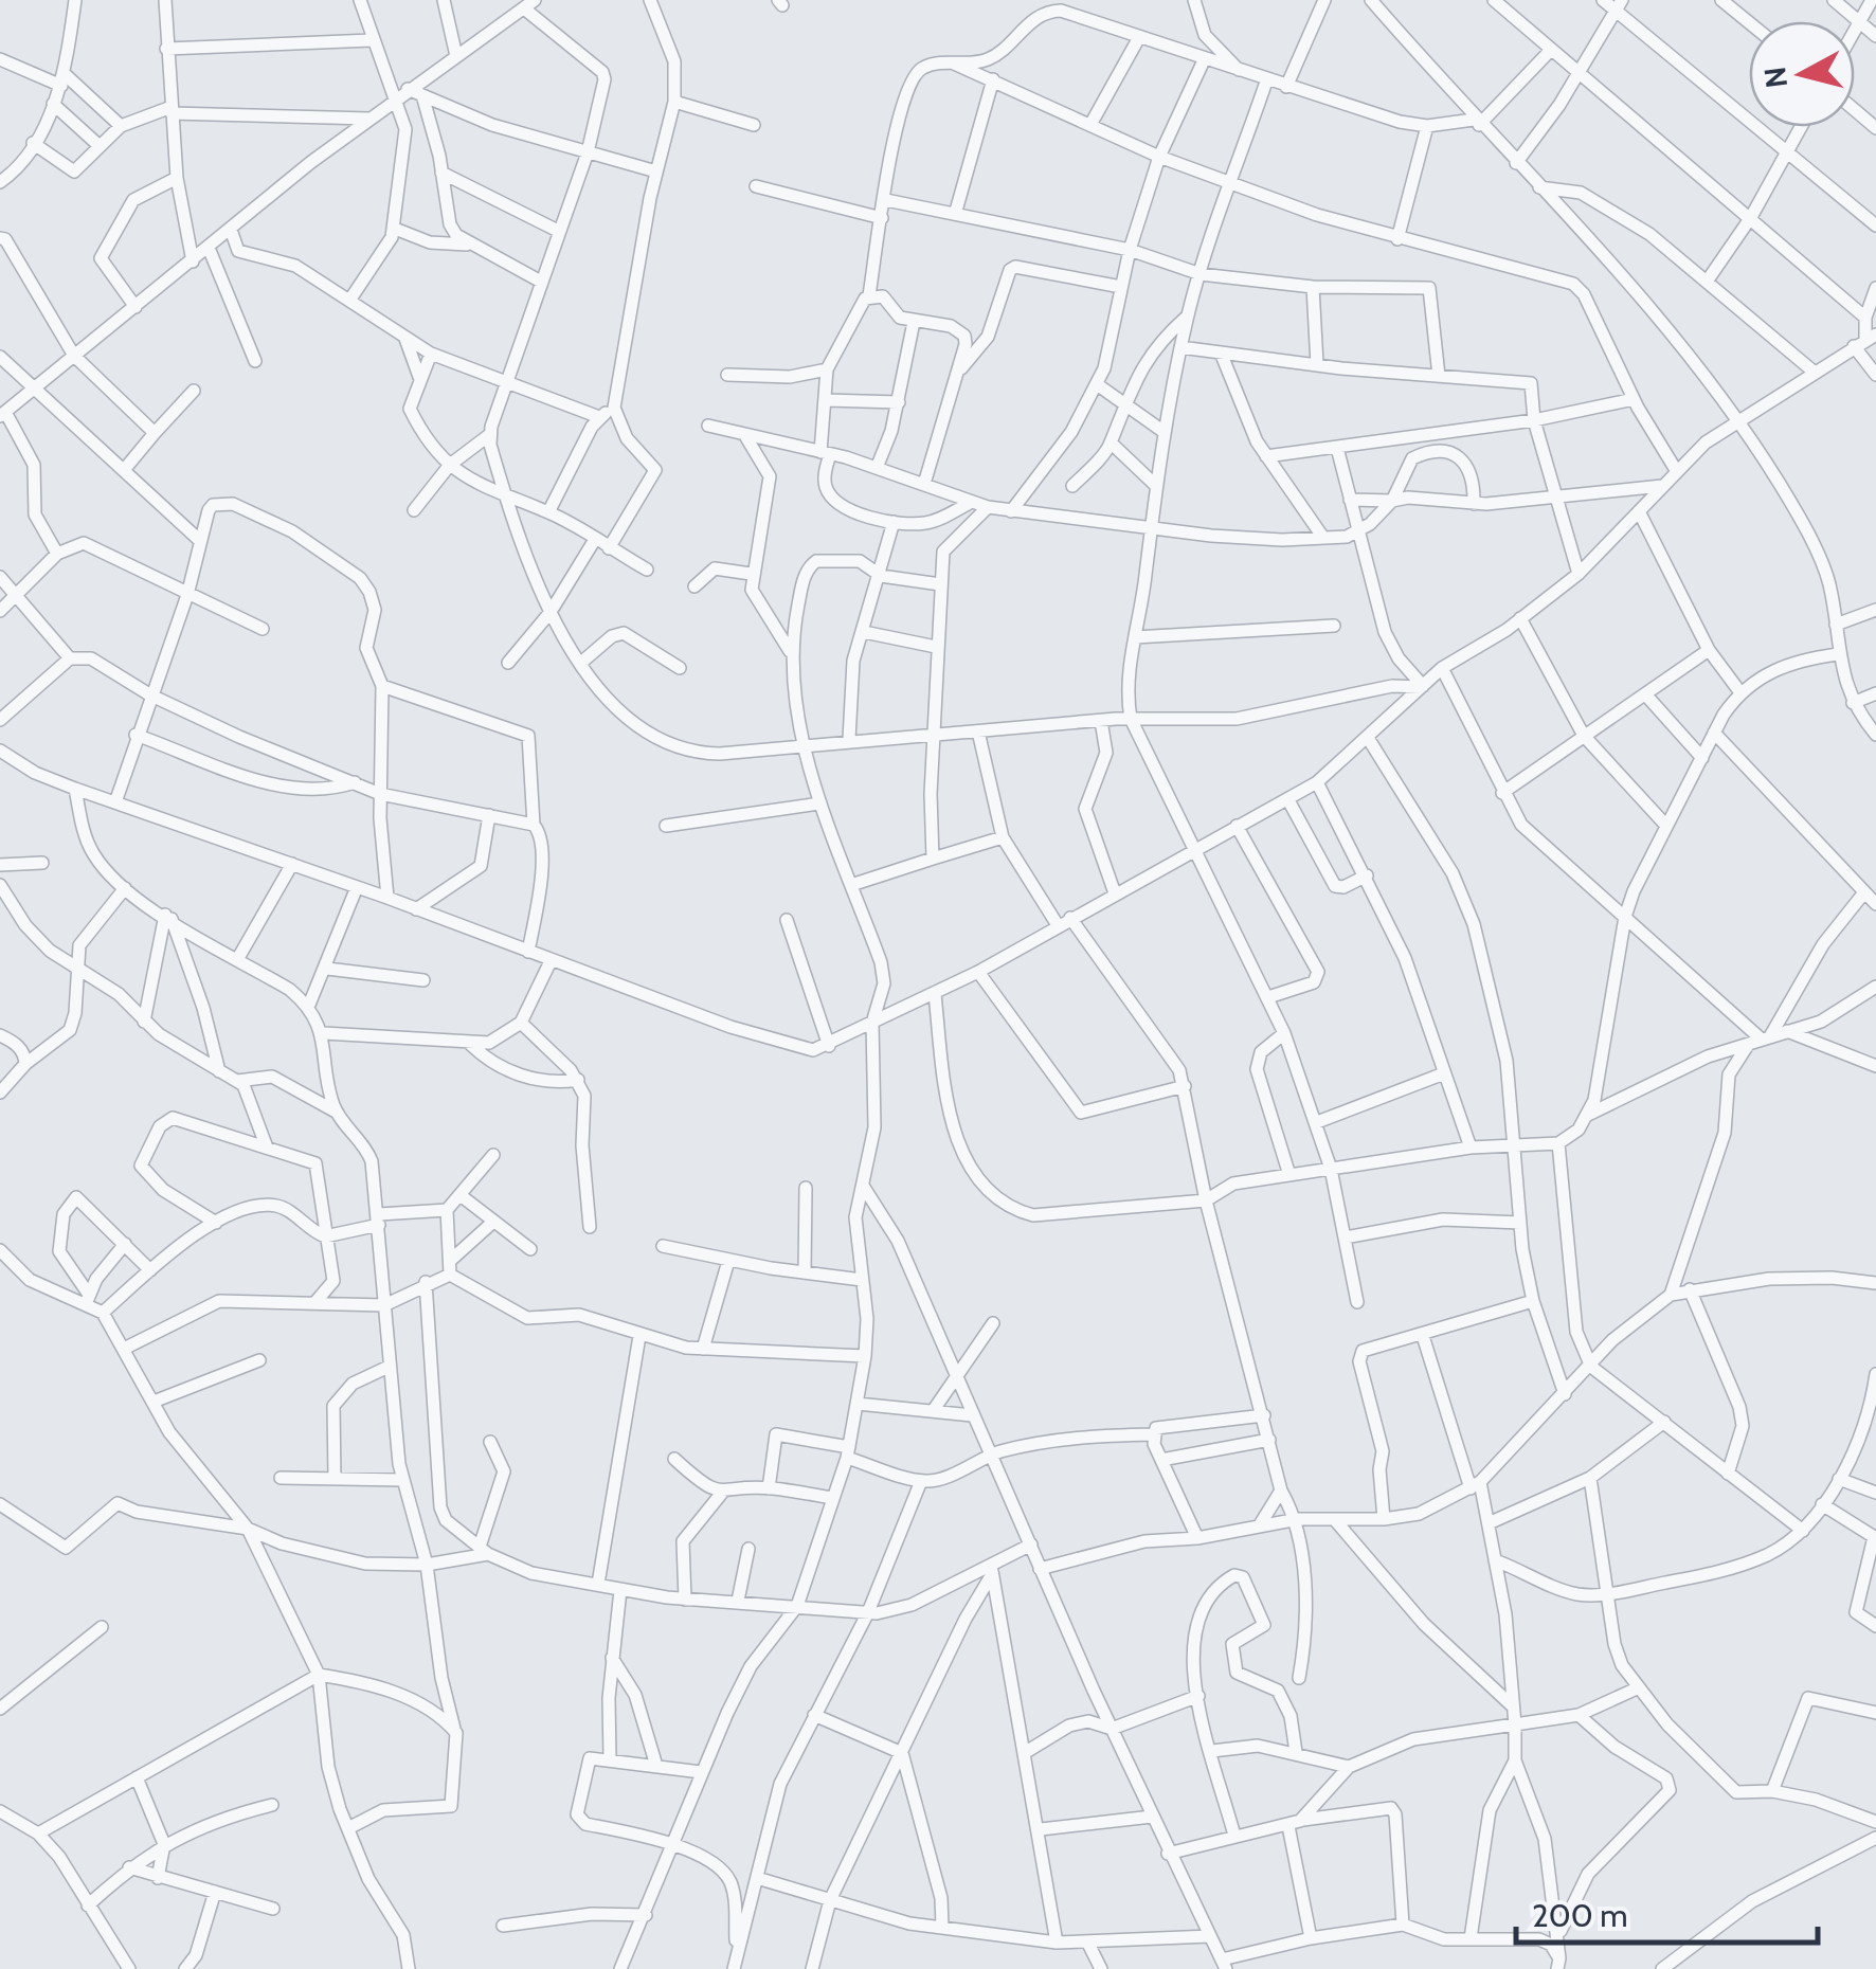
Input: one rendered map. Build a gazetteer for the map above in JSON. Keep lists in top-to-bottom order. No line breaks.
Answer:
{"scale_bar":"200 m","north":"left"}
